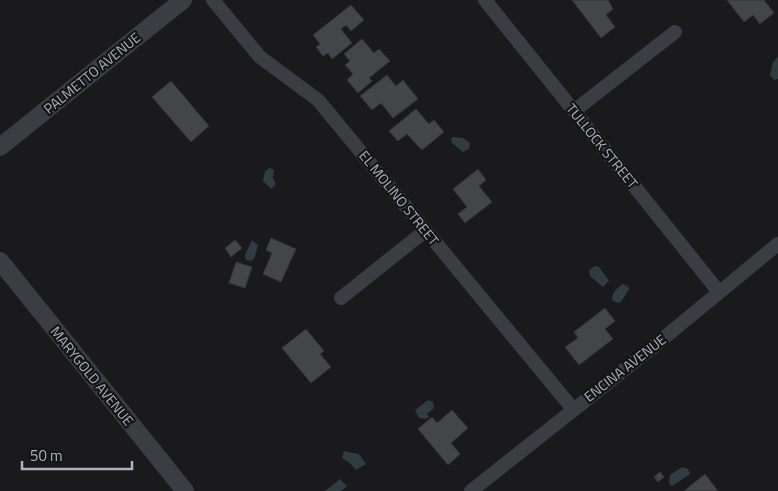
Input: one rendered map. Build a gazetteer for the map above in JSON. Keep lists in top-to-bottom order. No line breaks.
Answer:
{"streets":{"street":["PALMETTO AVENUE","TULLOCK STREET","EL MOLINO STREET","ENCINA AVENUE","MARYGOLD AVENUE"]},"crossings":[["TULLOCK STREET","ENCINA AVENUE"],["EL MOLINO STREET","ENCINA AVENUE"]],"scale_bar":"50 m"}
